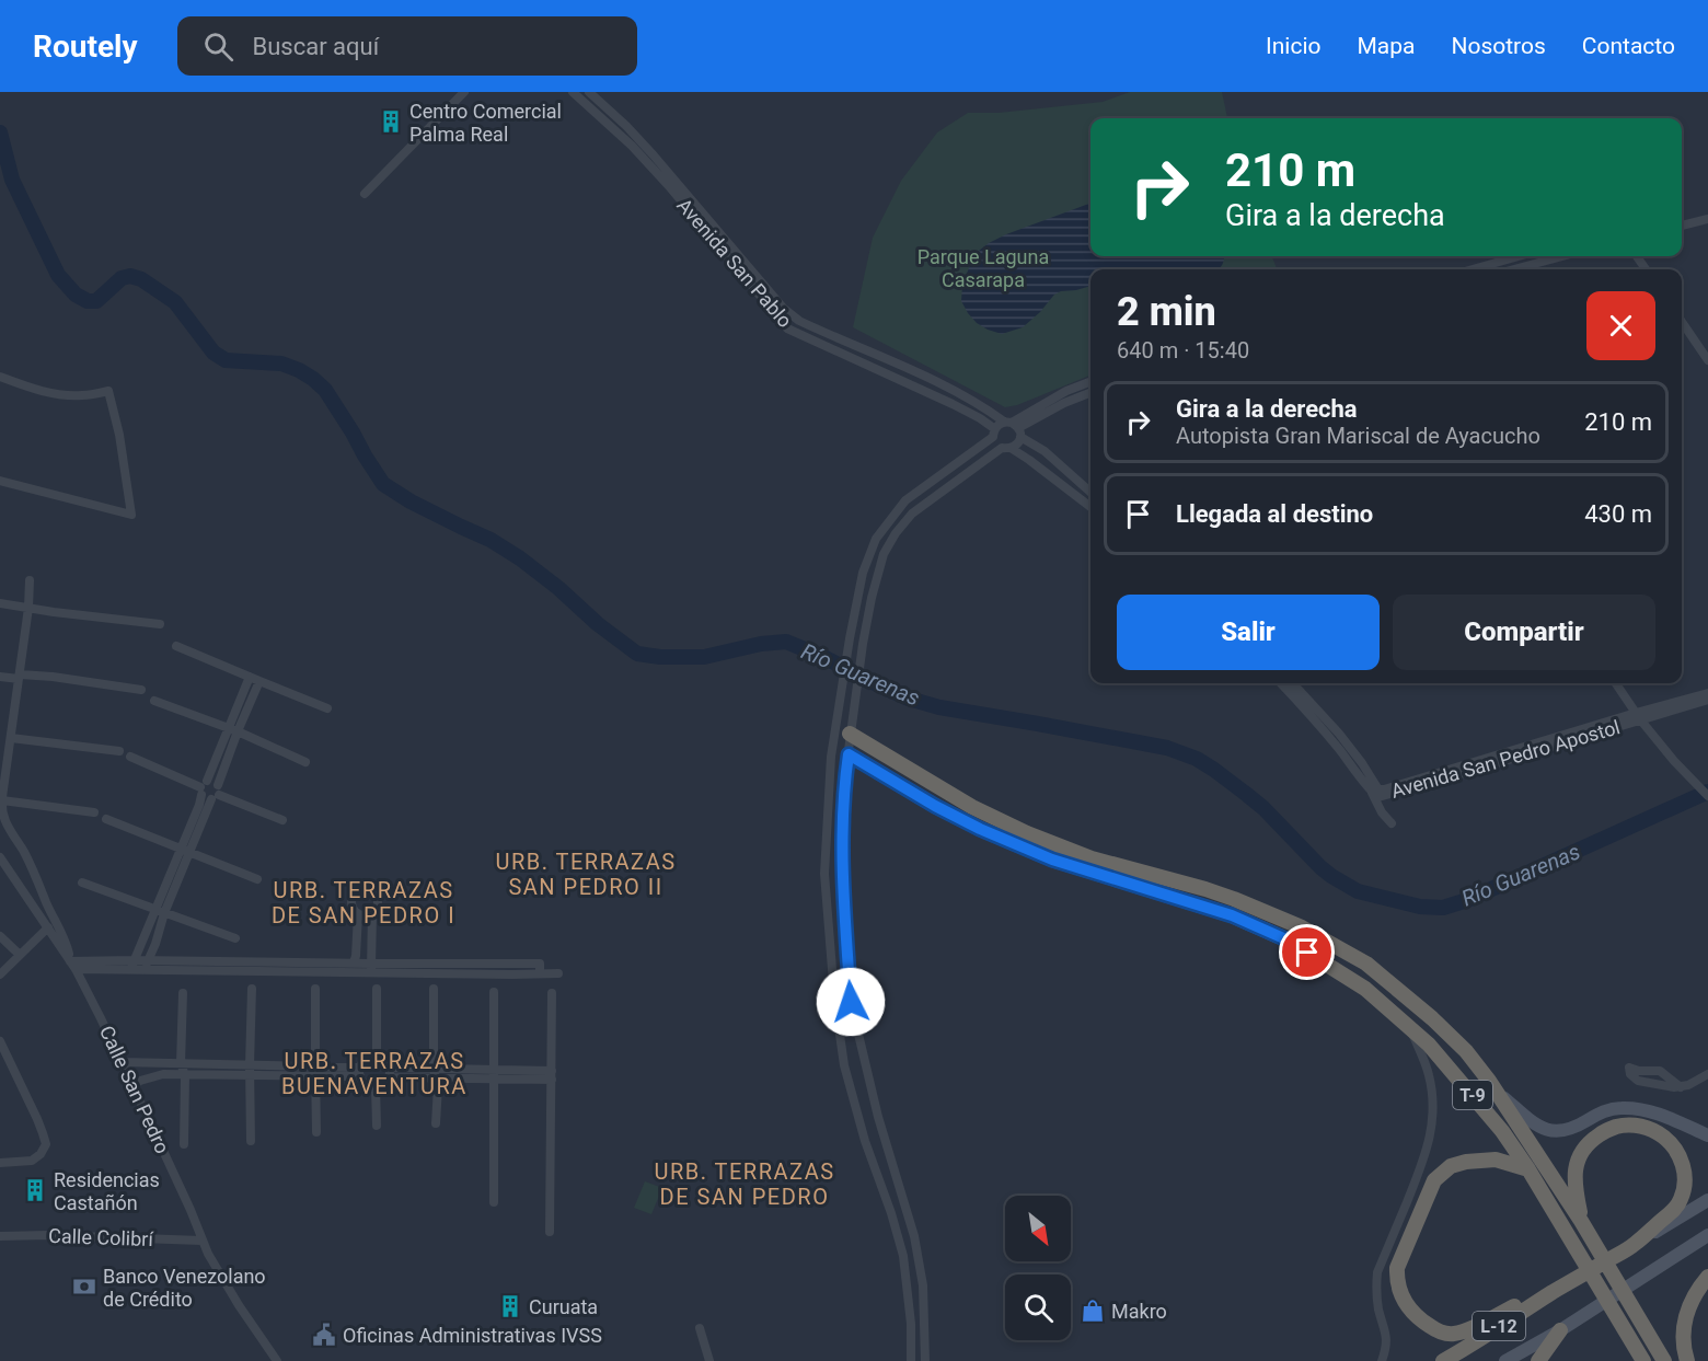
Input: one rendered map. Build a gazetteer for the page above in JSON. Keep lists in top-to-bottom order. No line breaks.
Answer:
{"streets":{"highway":["T-9","L-12"],"street":["Avenida San Pablo","Avenida San Pedro Apostol","Calle San Pedro","Calle Colibrí"]},"crossings":[["Calle San Pedro","Calle Colibrí"]],"districts":["URB. TERRAZAS SAN PEDRO II","URB. TERRAZAS DE SAN PEDRO I","URB. TERRAZAS BUENAVENTURA","URB. TERRAZAS DE SAN PEDRO"],"water":["Río Guarenas"],"parks":["Parque Laguna Casarapa"],"places":{"building":["Centro Comercial Palma Real","Residencias Castañón","Curuata"],"bank":["Banco Venezolano de Crédito"],"shop":["Makro"],"public building":["Oficinas Administrativas IVSS"]},"north":"bottom right","page":{"header":"Routely","search":"Buscar aquí","nav":["Inicio","Mapa","Nosotros","Contacto"],"turn":["210 m","Gira a la derecha"],"heading":["2 min","640 m · 15:40"],"list":[{"name":"Gira a la derecha","note":"Autopista Gran Mariscal de Ayacucho","value":"210 m"},{"name":"Llegada al destino","value":"430 m"}],"buttons":["Salir","Compartir"]}}
